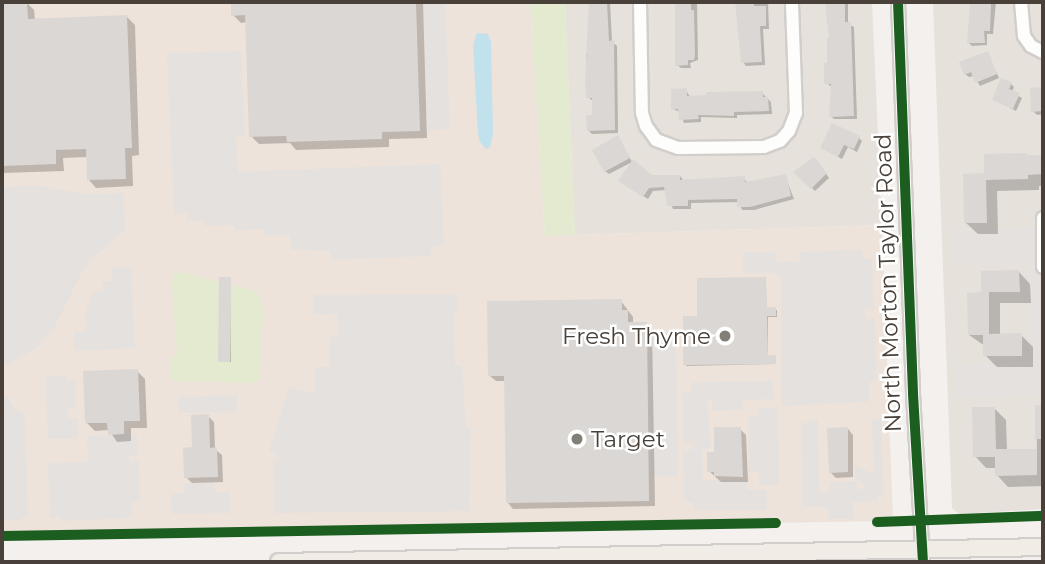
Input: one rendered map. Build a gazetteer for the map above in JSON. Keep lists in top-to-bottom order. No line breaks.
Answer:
{"streets":{"street":["North Morton Taylor Road"]},"places":["Fresh Thyme","Target"]}
